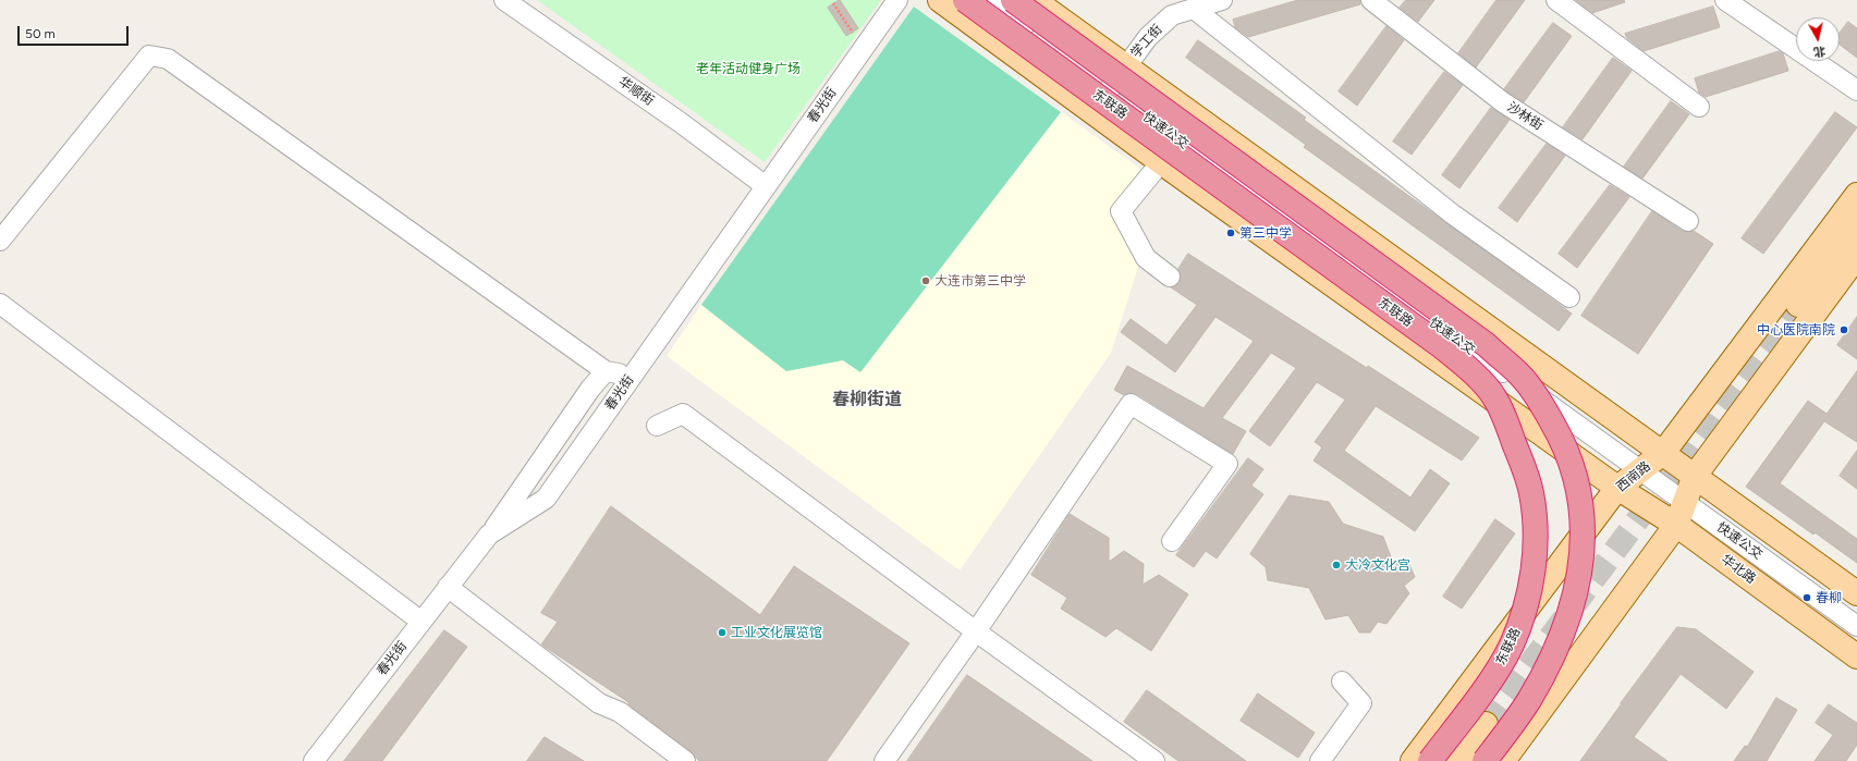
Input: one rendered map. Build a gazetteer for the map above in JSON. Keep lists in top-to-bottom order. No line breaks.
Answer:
{"streets":{"highway":["东联路"],"main road":["西南路","华北路"],"street":["学工街","华顺街","春光街","沙林街","快速公交"]},"crossings":[["学工街","快速公交"],["学工街","华北路"],["华顺街","春光街"],["快速公交","西南路"],["西南路","华北路"]],"districts":["春柳街道"],"parks":["老年活动健身广场"],"places":["第三中学","大连市第三中学","中心医院南院","大冷文化宫","春柳","工业文化展览馆"],"scale_bar":"50 m","north":"bottom"}
